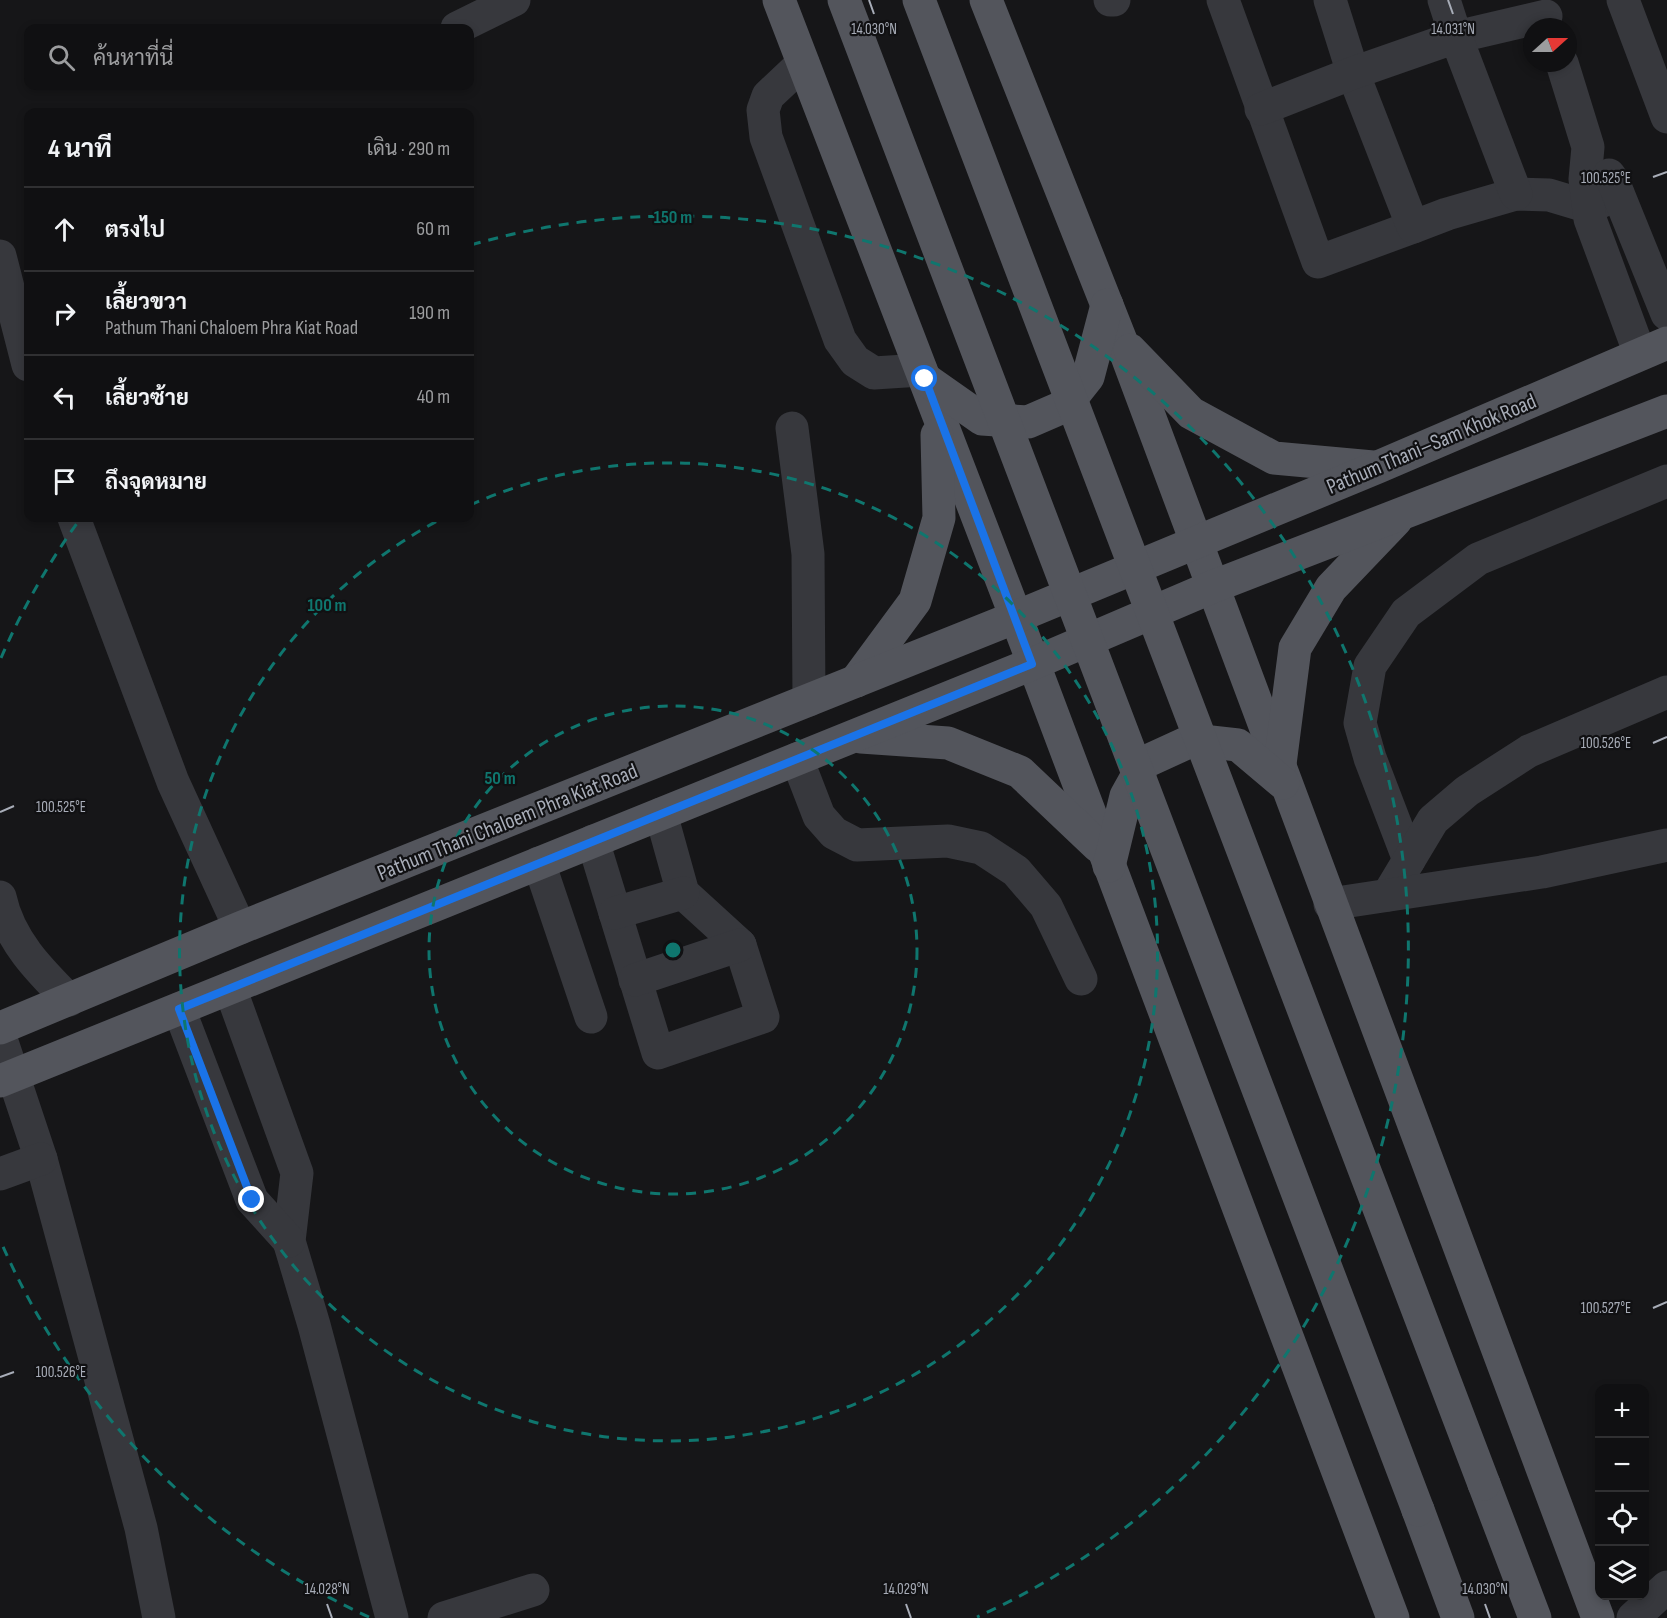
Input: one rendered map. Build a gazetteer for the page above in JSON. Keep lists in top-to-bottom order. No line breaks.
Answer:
{"streets":{"main road":["Pathum Thani–Sam Khok Road","Pathum Thani Chaloem Phra Kiat Road"]},"crossings":[["Pathum Thani–Sam Khok Road","Pathum Thani Chaloem Phra Kiat Road"]],"north":"right","page":{"search":"ค้นหาที่นี่","heading":["4 นาที","เดิน · 290 m"],"list":[["ตรงไป","60 m"],["เลี้ยวขวา","Pathum Thani Chaloem Phra Kiat Road","190 m"],["เลี้ยวซ้าย","40 m"],"ถึงจุดหมาย"],"map_buttons":["+","−"]},"coordinates":["14.030°N","14.031°N","100.525°E","100.526°E","100.527°E","14.028°N","14.029°N"],"rings":["150 m","100 m","50 m"]}
